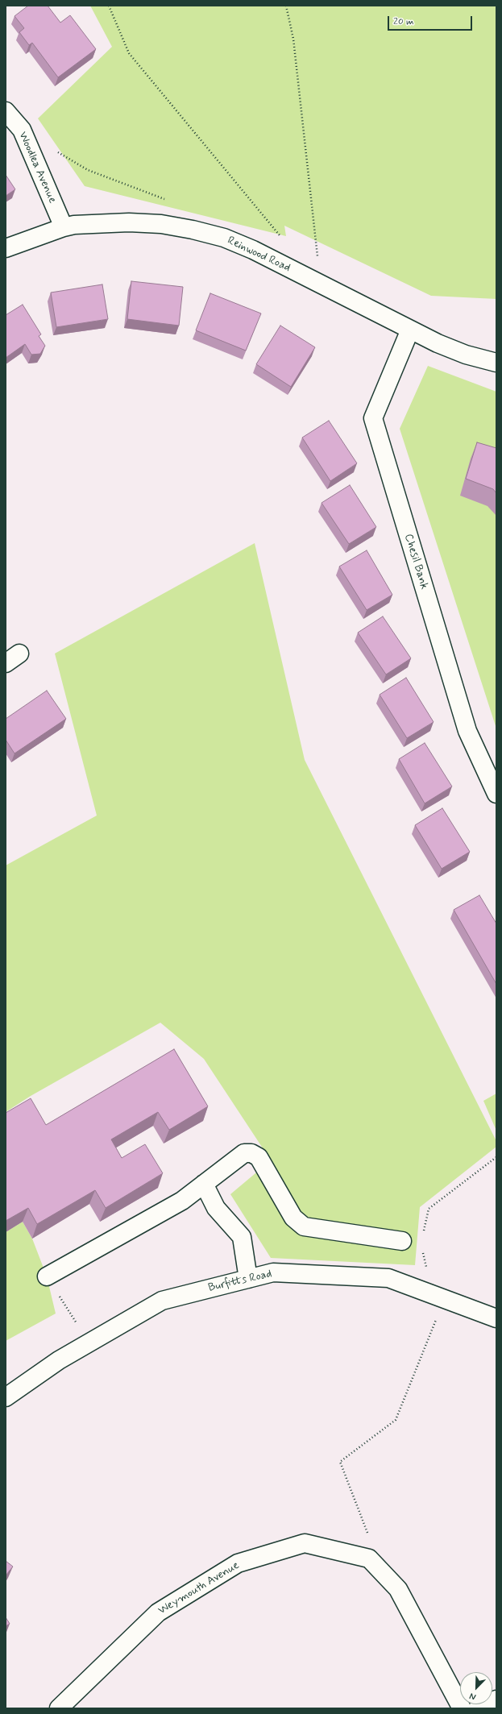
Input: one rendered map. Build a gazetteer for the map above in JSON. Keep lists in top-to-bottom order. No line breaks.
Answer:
{"streets":{"street":["Woodlea Avenue","Reinwood Road","Chesil Bank","Burfitts Road","Weymouth Avenue"]},"crossings":[["Woodlea Avenue","Reinwood Road"],["Reinwood Road","Chesil Bank"]],"scale_bar":"20 m","north":"bottom left"}
